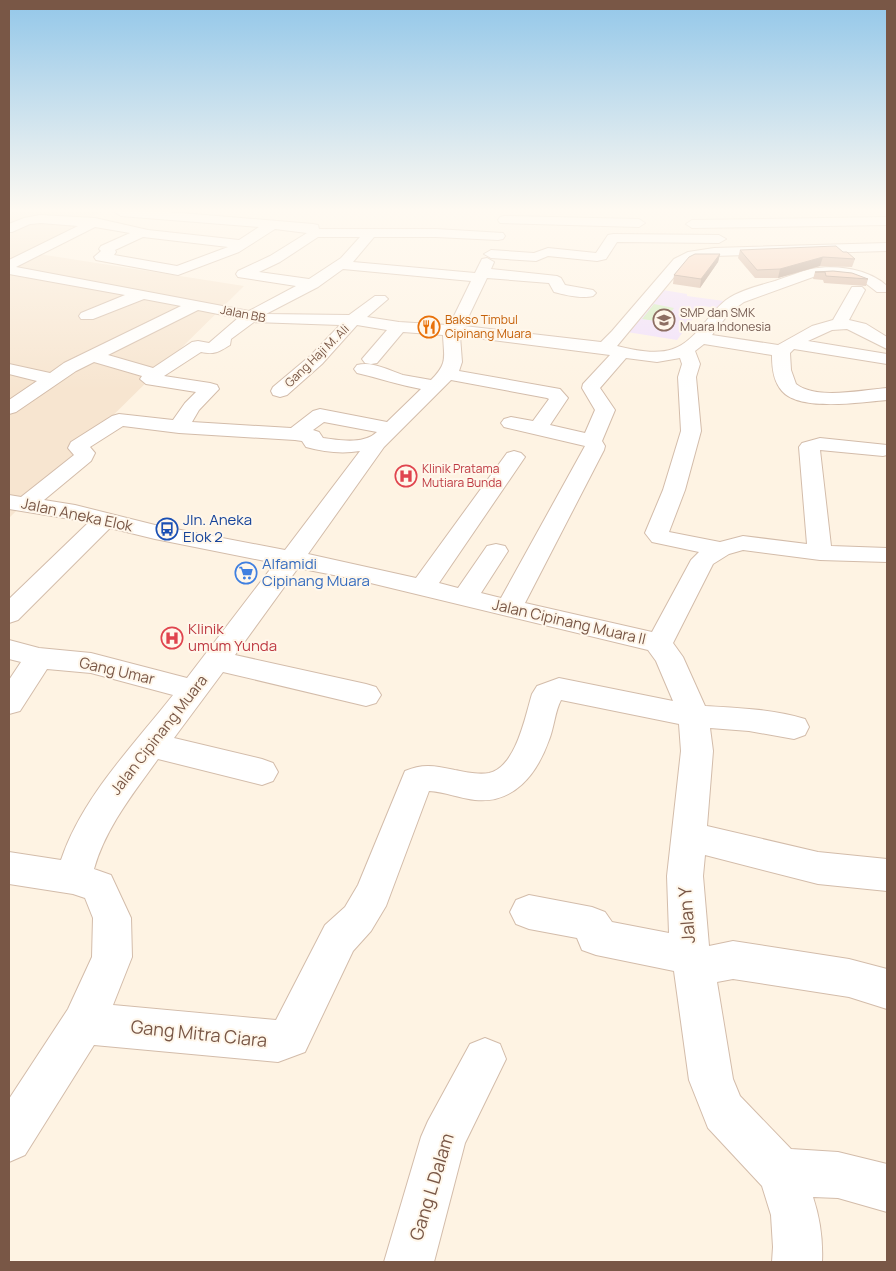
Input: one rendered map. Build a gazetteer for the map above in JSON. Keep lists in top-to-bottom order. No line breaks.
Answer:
{"streets":{"street":["Jalan BB","Gang Haji M. Ali","Jalan Aneka Elok","Jalan Cipinang Muara II","Gang Umar","Jalan Cipinang Muara","Jalan Y","Gang Mitra Ciara","Gang L Dalam"]},"crossings":[["Jalan BB","Gang Haji M. Ali"],["Jalan Aneka Elok","Jalan Cipinang Muara II"],["Jalan Aneka Elok","Jalan Cipinang Muara"],["Jalan Cipinang Muara II","Jalan Cipinang Muara"],["Jalan Cipinang Muara II","Jalan Y"],["Gang Umar","Jalan Cipinang Muara"],["Jalan Y","Gang Mitra Ciara"]],"places":{"school or university":["SMP dan SMK Muara Indonesia"],"restaurant":["Bakso Timbul Cipinang Muara"],"hospital":["Klinik Pratama Mutiara Bunda","Klinik umum Yunda"],"bus stop":["Jln. Aneka Elok 2"],"supermarket":["Alfamidi Cipinang Muara"]}}
